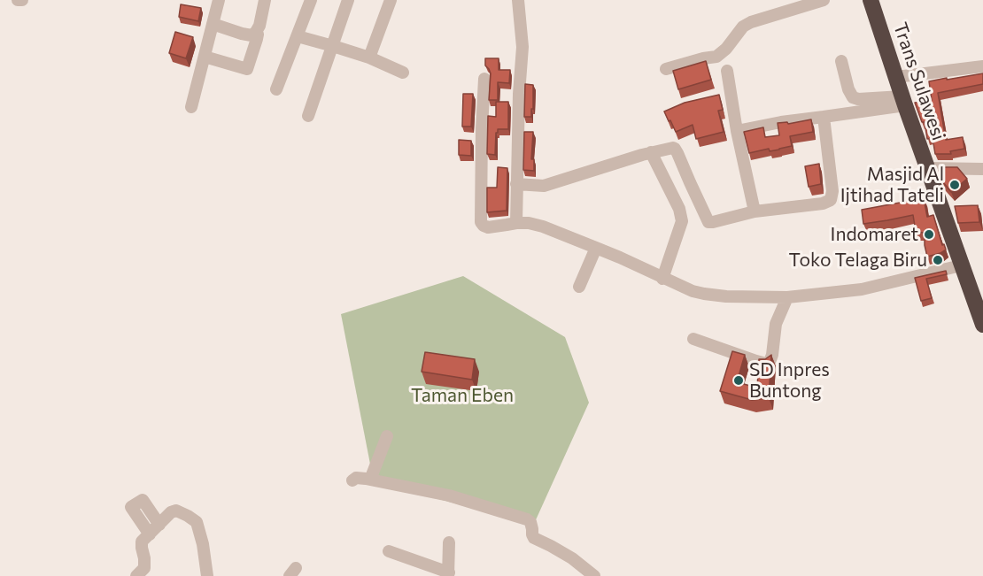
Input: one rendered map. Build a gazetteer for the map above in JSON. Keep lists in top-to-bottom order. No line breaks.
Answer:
{"streets":{"highway":["Trans Sulawesi"]},"parks":["Taman Eben"],"places":["Masjid Al Ijtihad Tateli","Indomaret","Toko Telaga Biru","SD Inpres Buntong"]}
